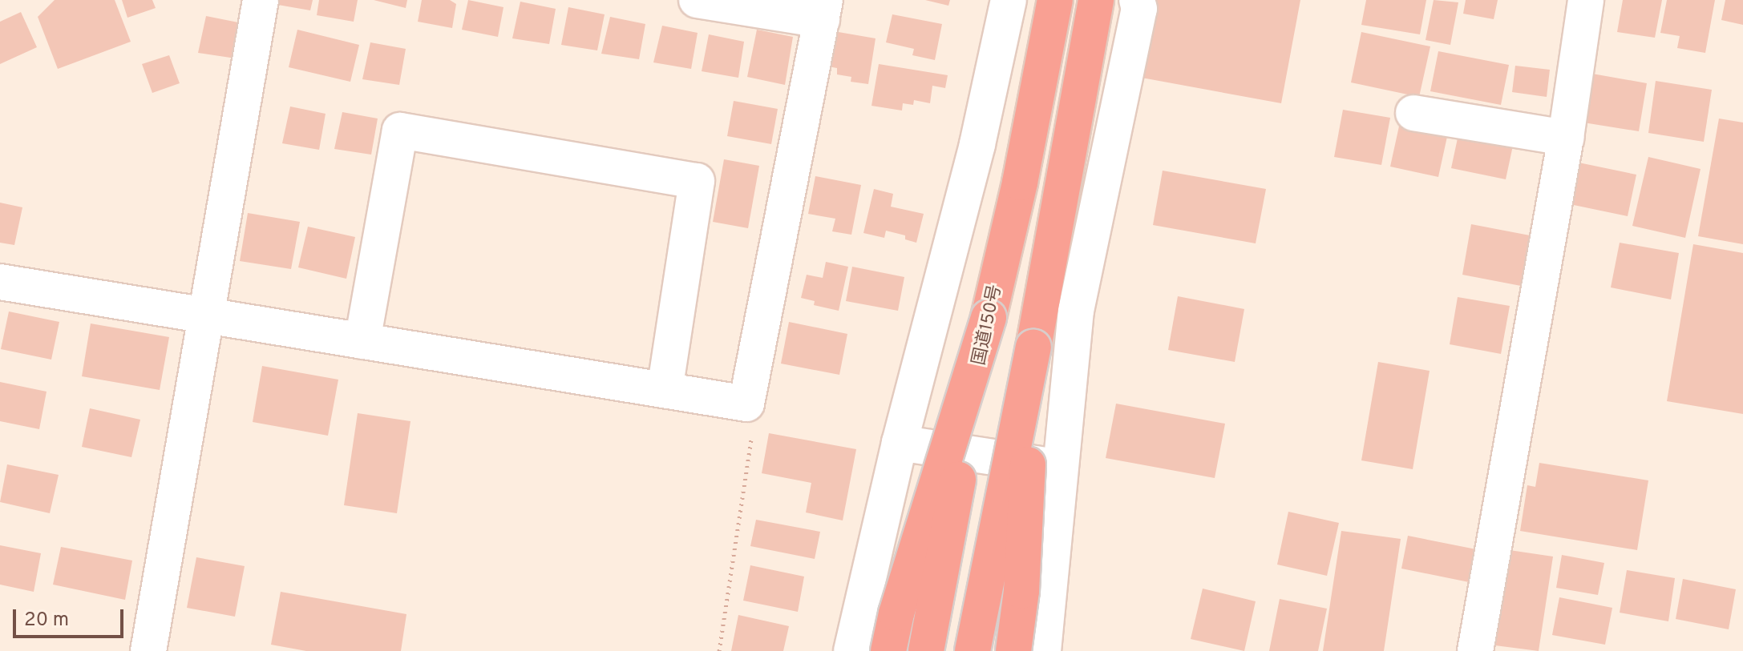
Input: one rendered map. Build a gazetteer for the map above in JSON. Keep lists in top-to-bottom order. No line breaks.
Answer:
{"streets":{"highway":["国道150号"]},"scale_bar":"20 m"}
